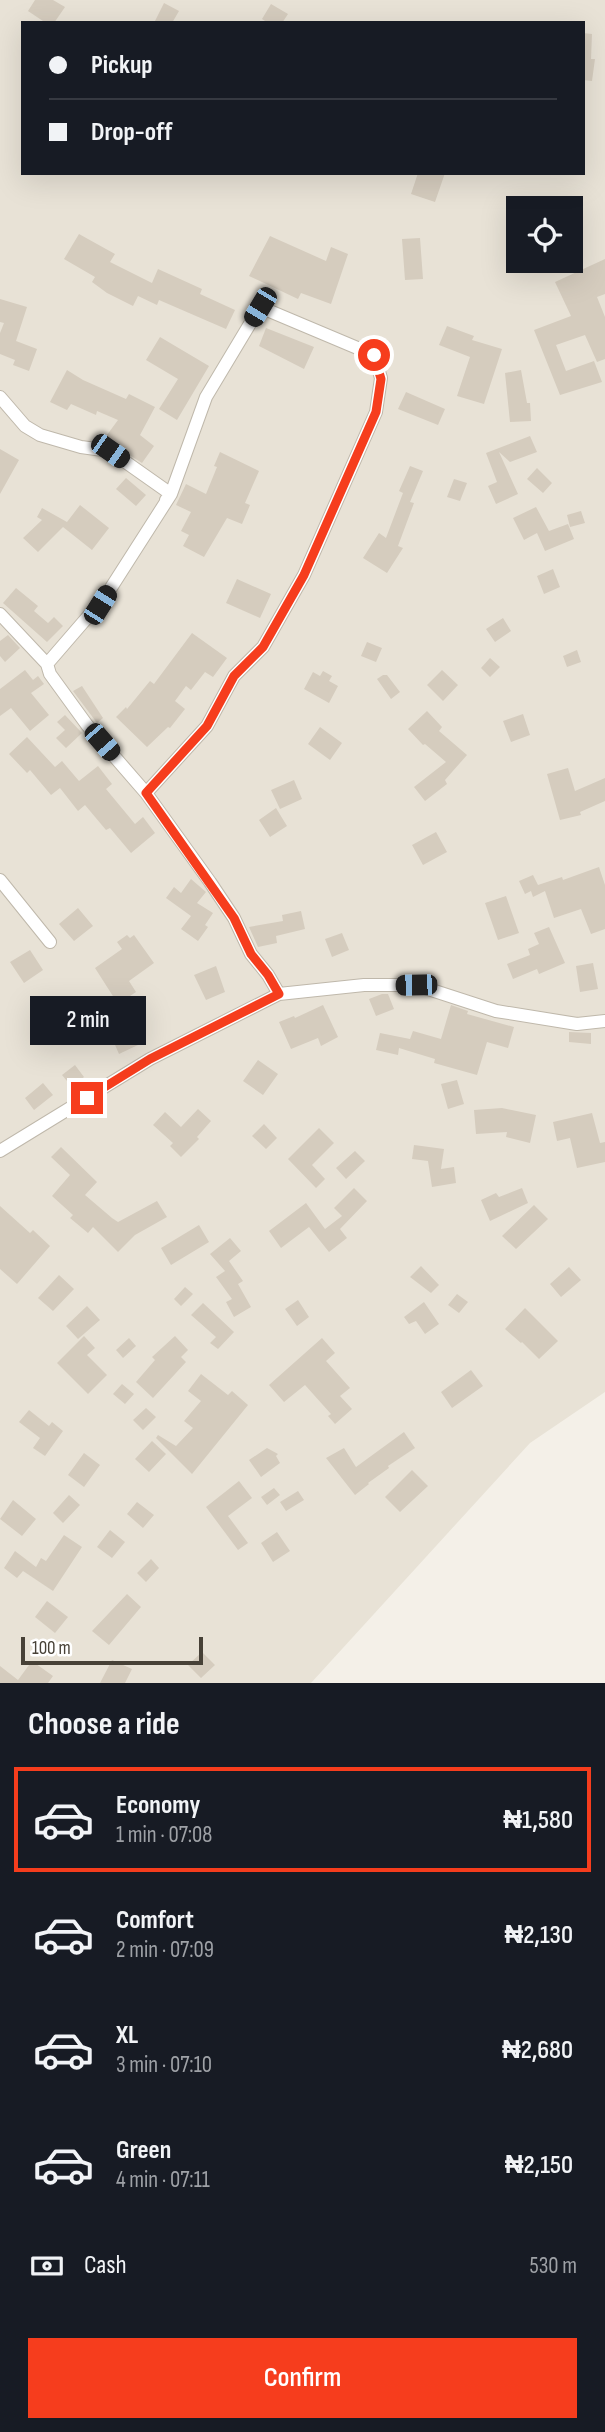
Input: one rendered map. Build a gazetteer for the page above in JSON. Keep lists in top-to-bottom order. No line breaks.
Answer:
{"scale_bar":"100 m","page":{"banner":["Pickup","Drop-off"],"bubble":"2 min","scale":"100 m","heading":"Choose a ride","list":[{"name":"Economy","note":"1 min · 07:08","value":"₦1,580"},{"name":"Comfort","note":"2 min · 07:09","value":"₦2,130"},{"name":"XL","note":"3 min · 07:10","value":"₦2,680"},{"name":"Green","note":"4 min · 07:11","value":"₦2,150"}],"pay":["Cash","530 m"],"buttons":"Confirm"}}
